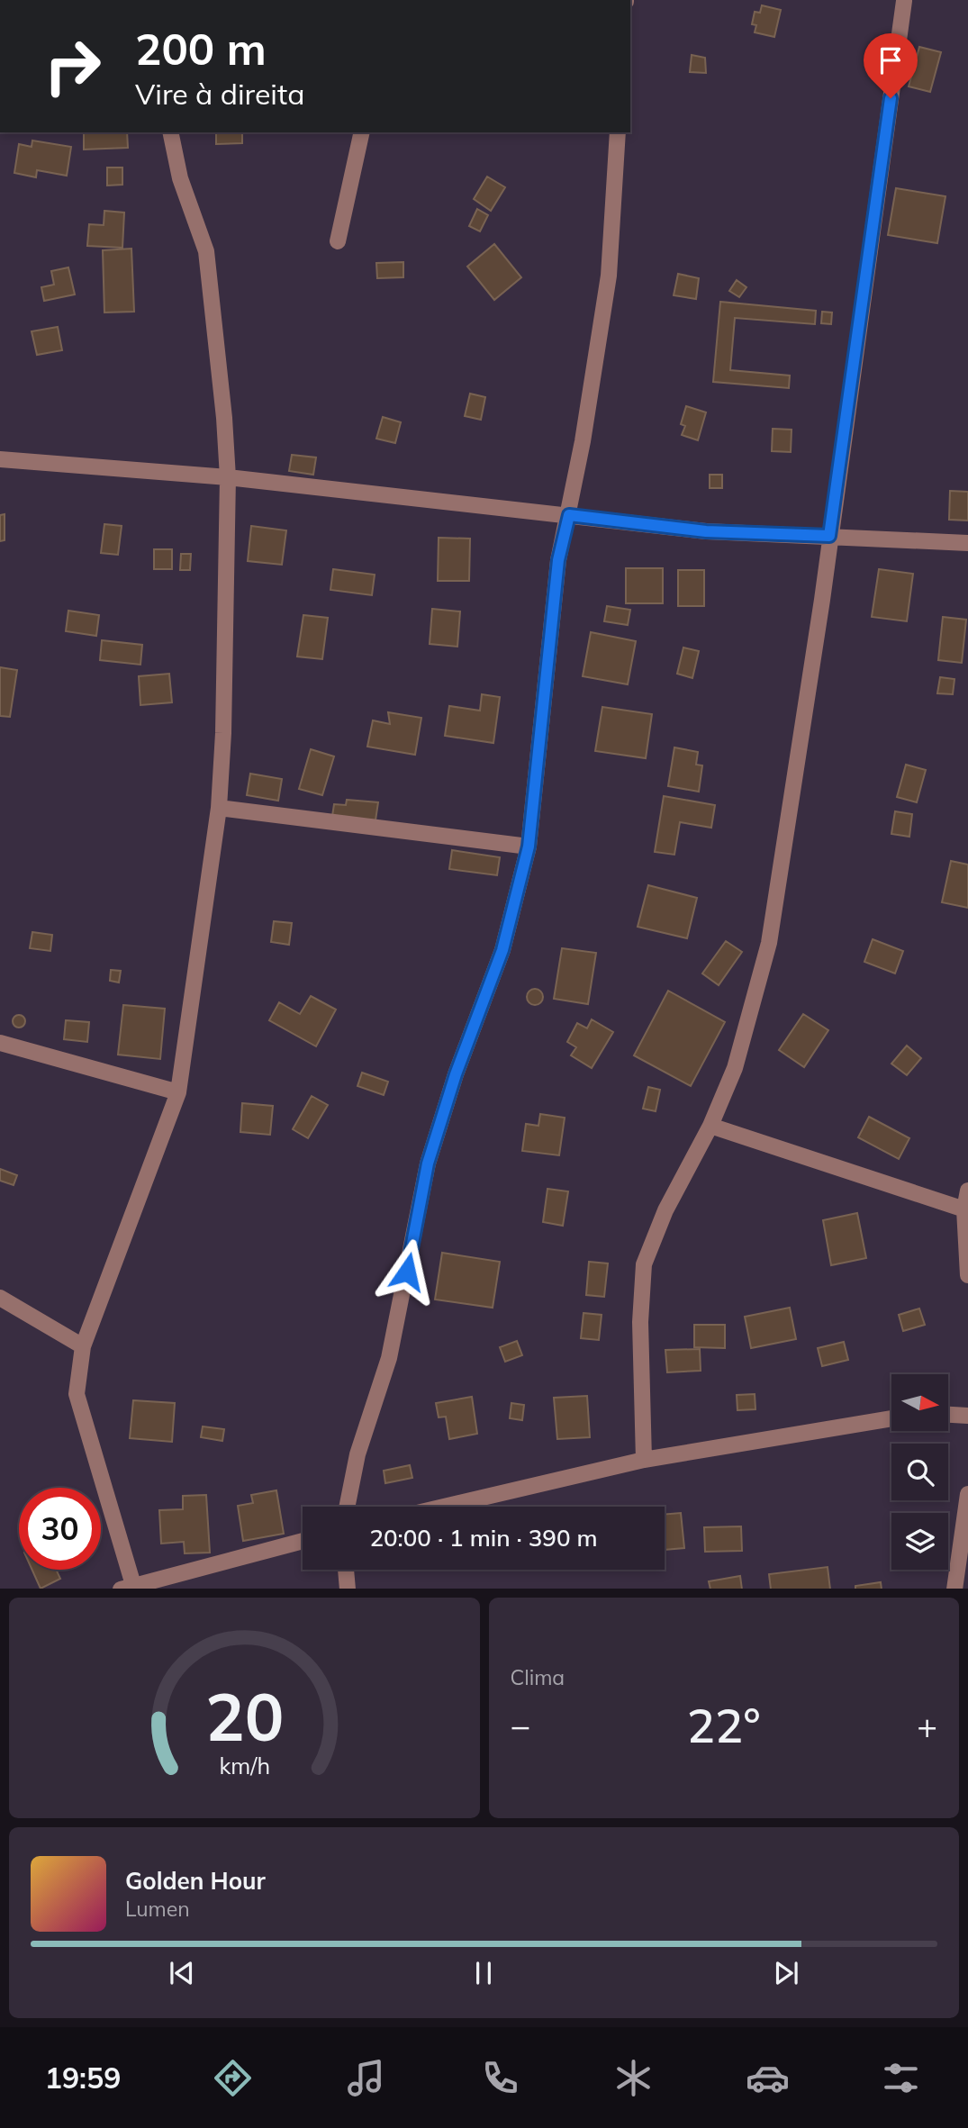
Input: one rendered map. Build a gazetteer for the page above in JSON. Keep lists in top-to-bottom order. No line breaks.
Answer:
{"north":"right","page":{"turn":["200 m","Vire à direita"],"limit":"30","trip":"20:00 · 1 min · 390 m","tile":"Clima","heat":["−","22°","+"],"song":["Golden Hour","Lumen"],"tabs":"19:59","gauge":["20","km/h"]}}
